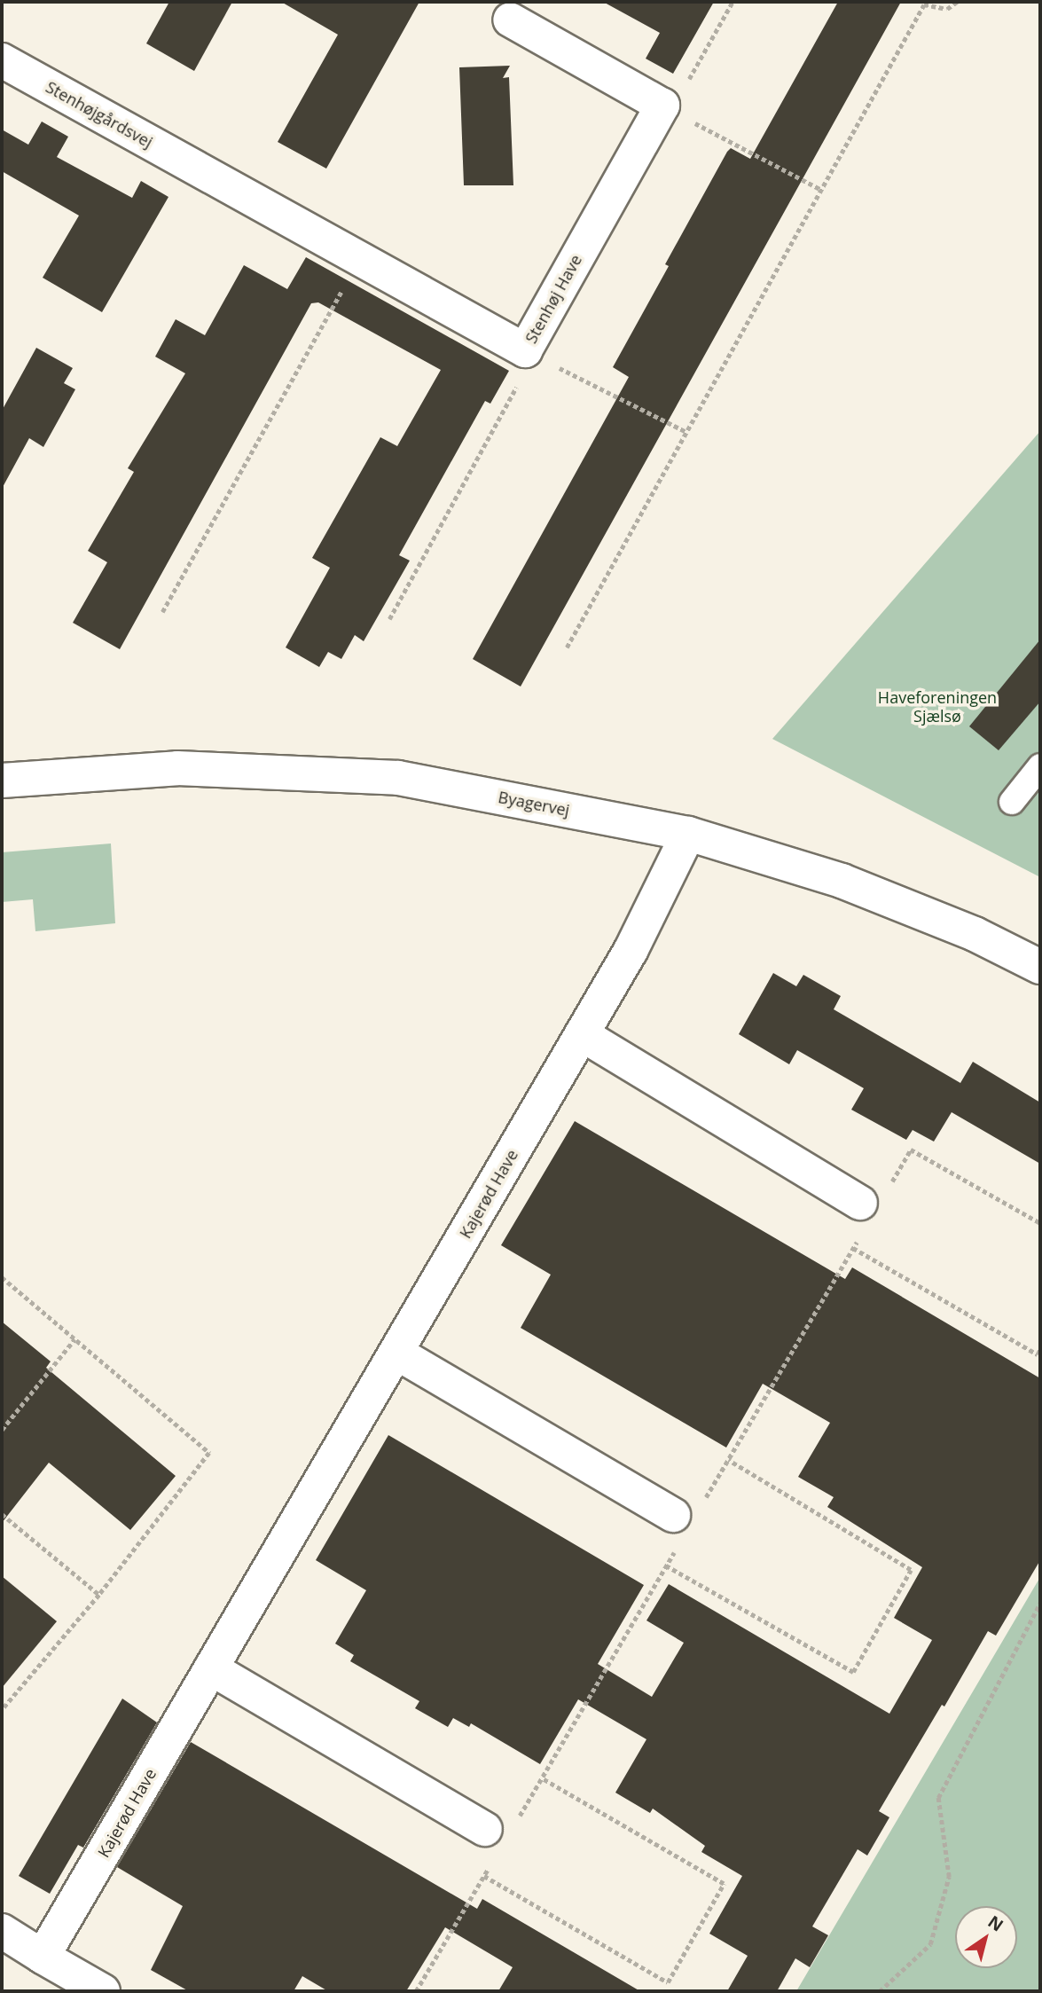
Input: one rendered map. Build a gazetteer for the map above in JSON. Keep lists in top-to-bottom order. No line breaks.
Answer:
{"streets":{"street":["Stenhøjgårdsvej","Stenhøj Have","Byagervej","Kajerød Have"]},"crossings":[["Stenhøjgårdsvej","Stenhøj Have"],["Byagervej","Kajerød Have"]],"parks":["Haveforeningen Sjælsø"],"north":"top right"}
